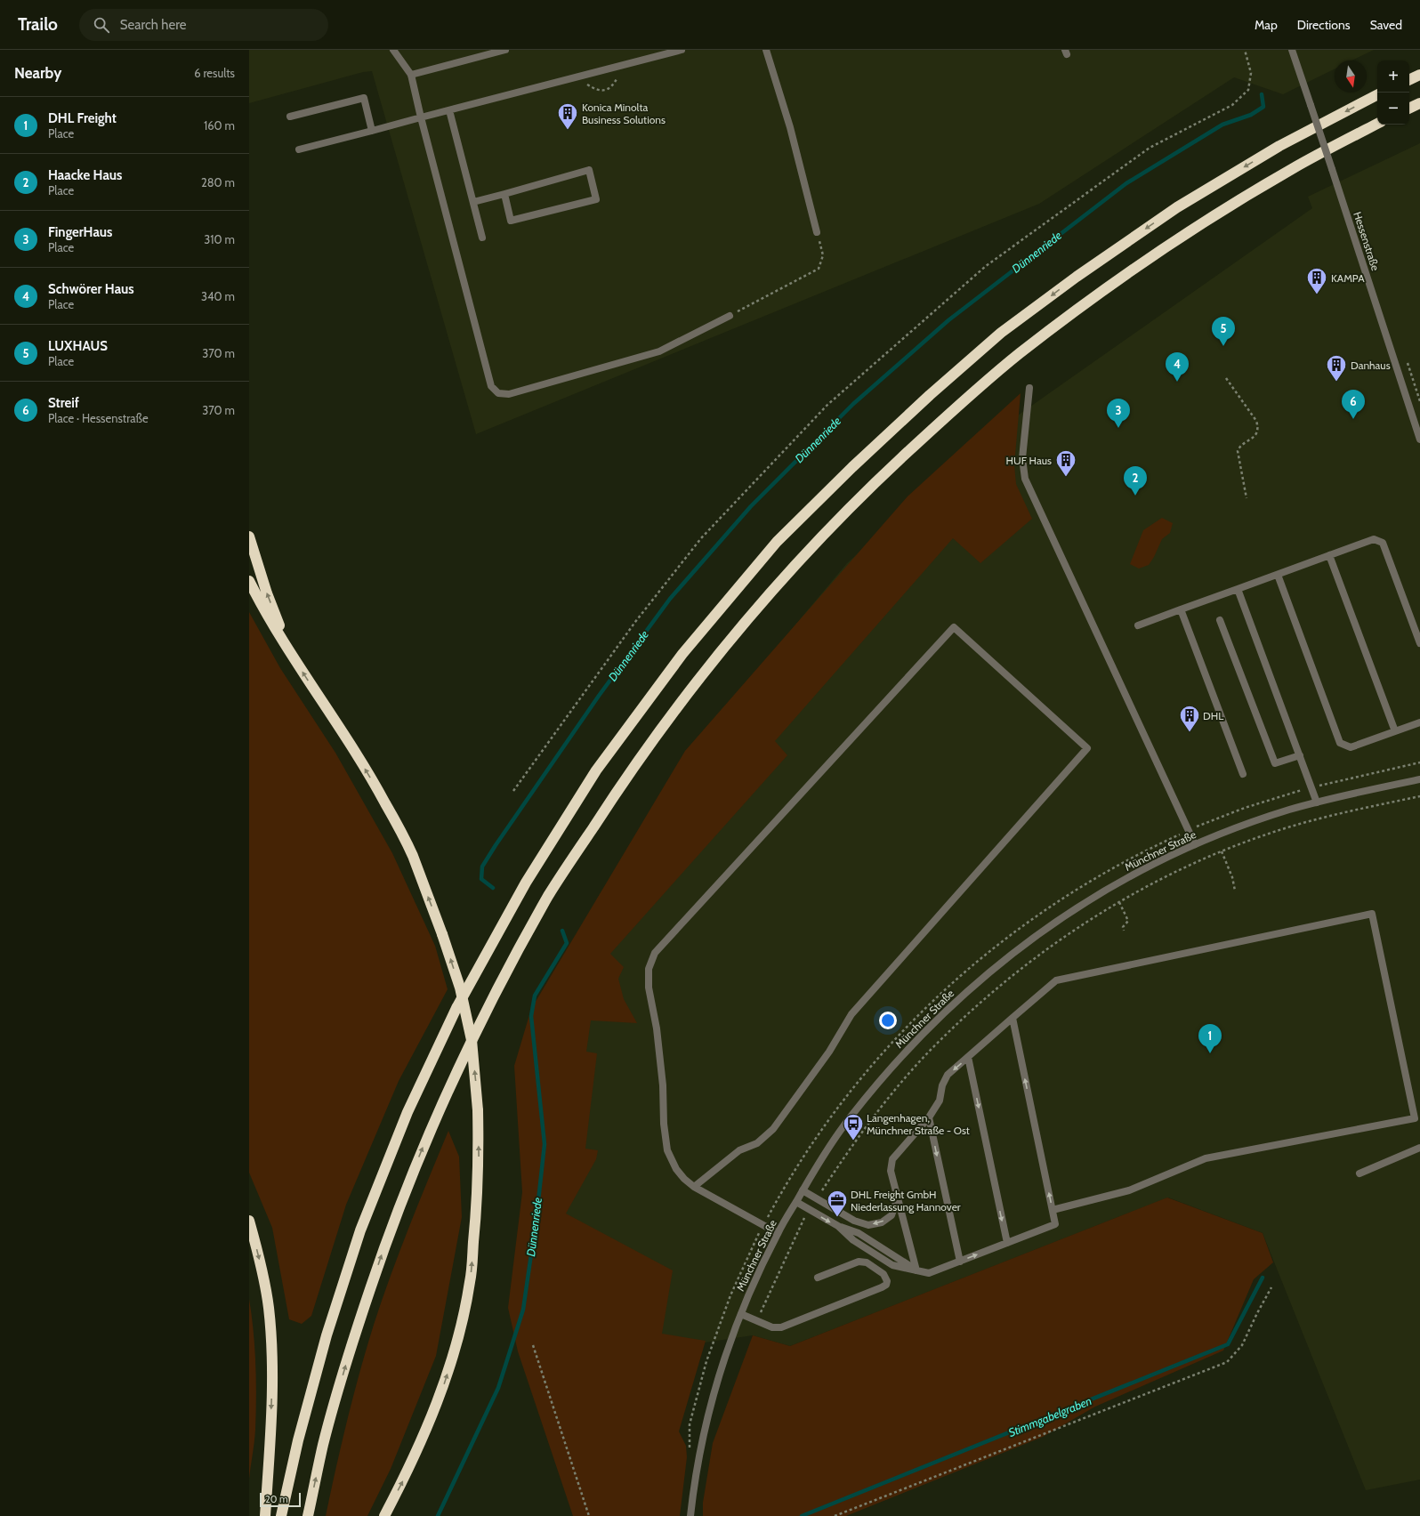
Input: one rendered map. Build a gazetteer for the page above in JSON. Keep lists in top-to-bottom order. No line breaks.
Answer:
{"streets":{"street":["Hessenstraße","Münchner Straße"]},"water":["Dünnenriede","Stimmgabelgraben"],"places":{"building":["Konica Minolta Business Solutions","KAMPA","Danhaus","HUF Haus","DHL"],"bus stop":["Langenhagen, Münchner Straße - Ost"],"office":["DHL Freight GmbH Niederlassung Hannover"]},"scale_bar":"20 m","north":"bottom","page":{"header":"Trailo","search":"Search here","nav":["Map","Directions","Saved"],"heading":["Nearby","6 results"],"map_buttons":["+","−"],"list":[{"mark":"1","name":"DHL Freight","note":"Place","value":"160 m"},{"mark":"2","name":"Haacke Haus","note":"Place","value":"280 m"},{"mark":"3","name":"FingerHaus","note":"Place","value":"310 m"},{"mark":"4","name":"Schwörer Haus","note":"Place","value":"340 m"},{"mark":"5","name":"LUXHAUS","note":"Place","value":"370 m"},{"mark":"6","name":"Streif","note":"Place · Hessenstraße","value":"370 m"}],"pins":["5","4","6","3","2","1"],"scale":"20 m"}}
